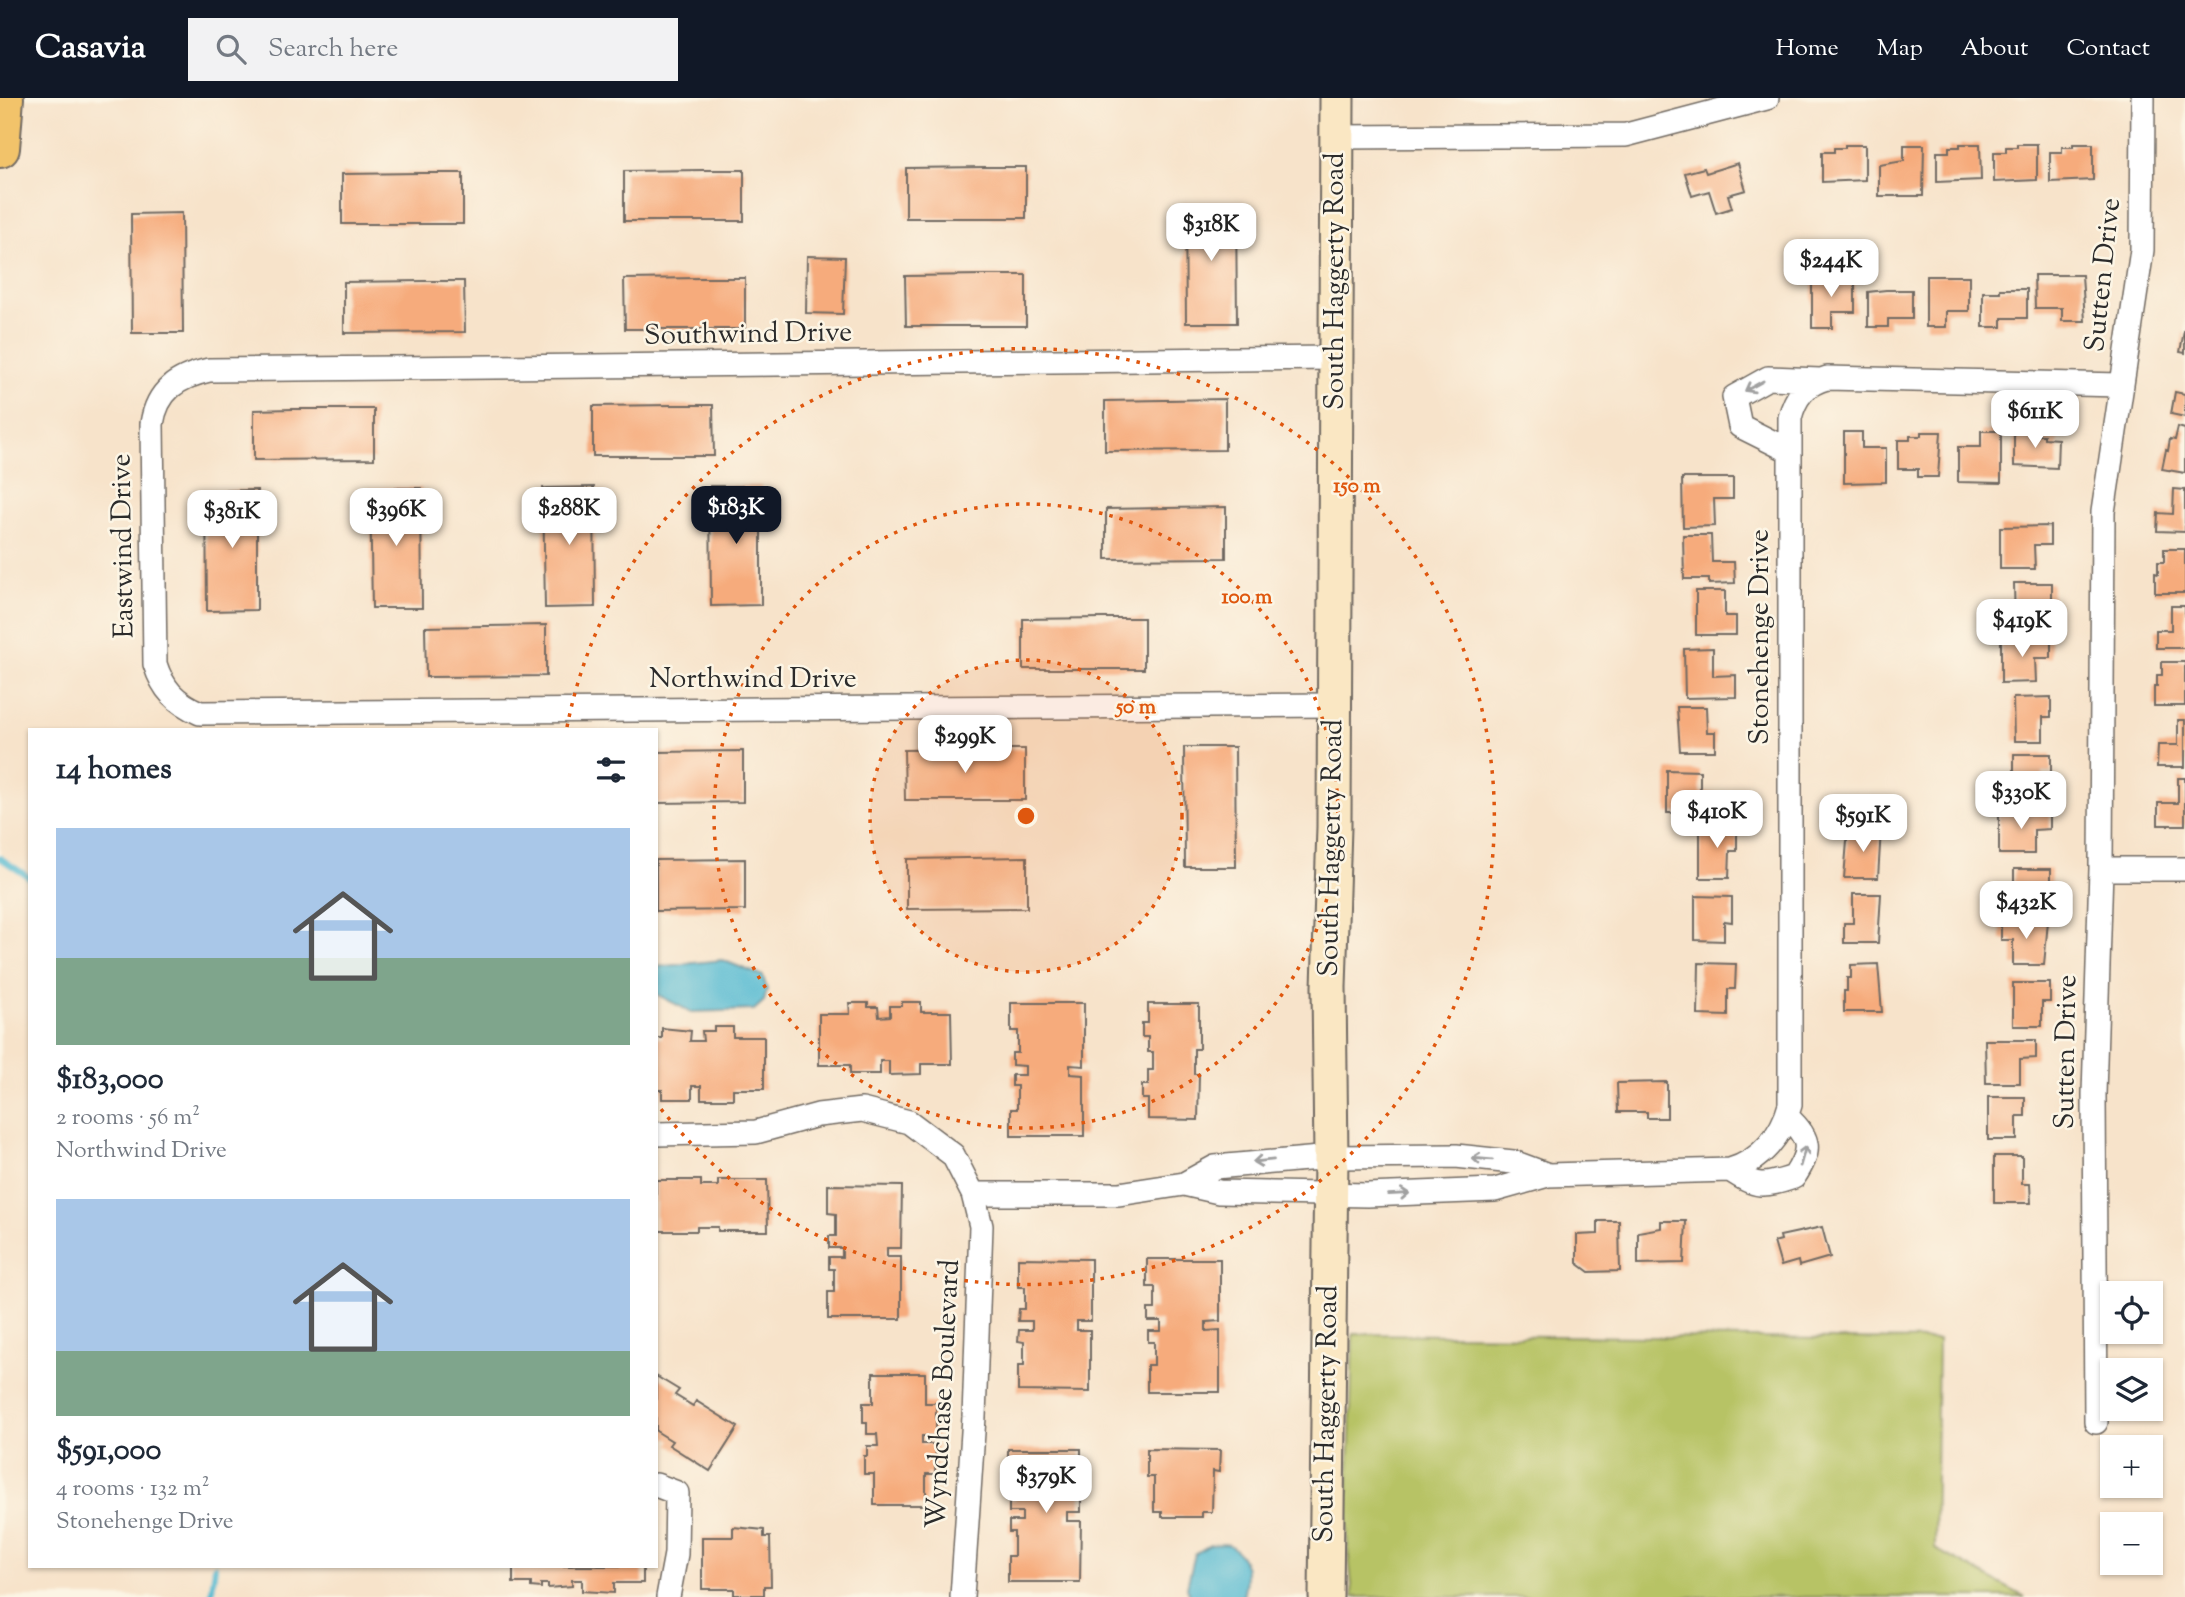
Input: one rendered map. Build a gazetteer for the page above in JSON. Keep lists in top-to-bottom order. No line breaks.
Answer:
{"streets":{"main road":["South Haggerty Road"],"street":["Sutten Drive","Southwind Drive","Eastwind Drive","Stonehenge Drive","Northwind Drive","Wyndchase Boulevard"]},"crossings":[["South Haggerty Road","Southwind Drive"],["South Haggerty Road","Stonehenge Drive"],["South Haggerty Road","Northwind Drive"],["Southwind Drive","Eastwind Drive"],["Eastwind Drive","Northwind Drive"]],"page":{"header":"Casavia","search":"Search here","nav":["Home","Map","About","Contact"],"price":["$318K","$244K","$611K","$183K","$288K","$396K","$381K","$419K","$299K","$330K","$410K","$591K","$432K","$379K"],"heading":"14 homes","list":[{"name":"$183,000","note":"2 rooms · 56 m² · Northwind Drive"},{"name":"$591,000","note":"4 rooms · 132 m² · Stonehenge Drive"}],"map_buttons":["+","−"]},"rings":["150 m","100 m","50 m"]}
